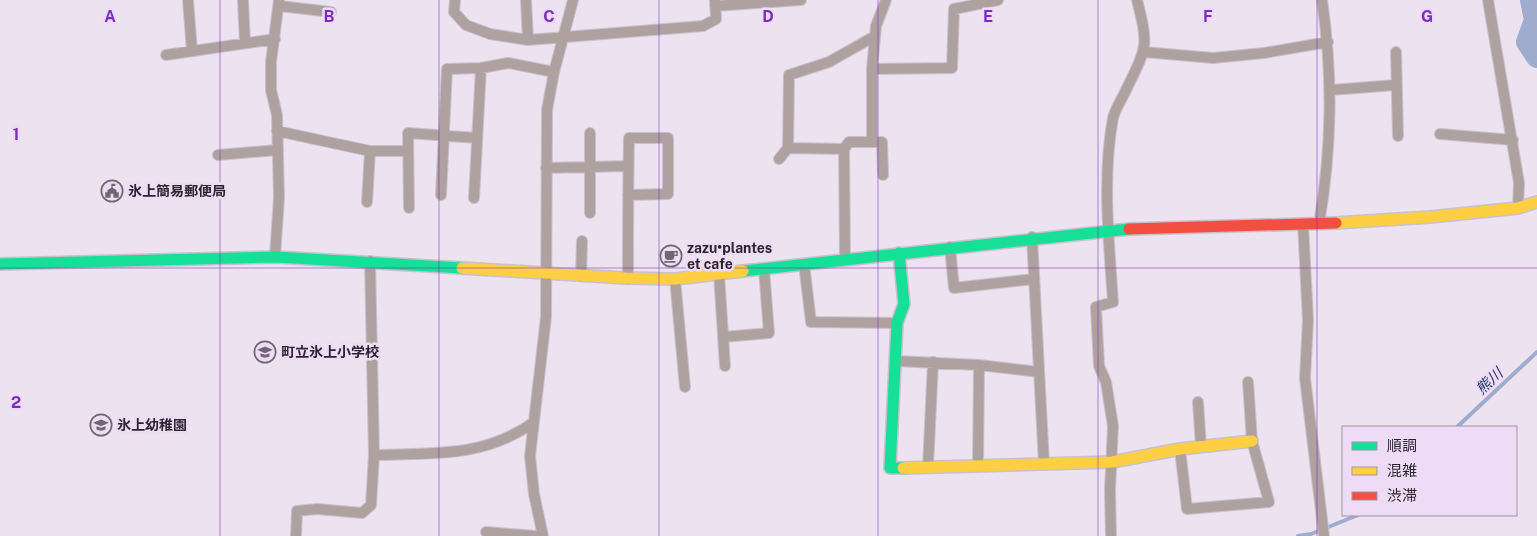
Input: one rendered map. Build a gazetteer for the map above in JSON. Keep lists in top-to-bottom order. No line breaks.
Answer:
{"water":["熊川"],"places":{"public building":["氷上簡易郵便局"],"cafe":["zazu•plantes et cafe"],"school or university":["町立氷上小学校","氷上幼稚園"]},"legend":["順調","混雑","渋滞"],"grid":{"columns":["A","B","C","D","E","F","G"],"rows":["1","2"]}}
